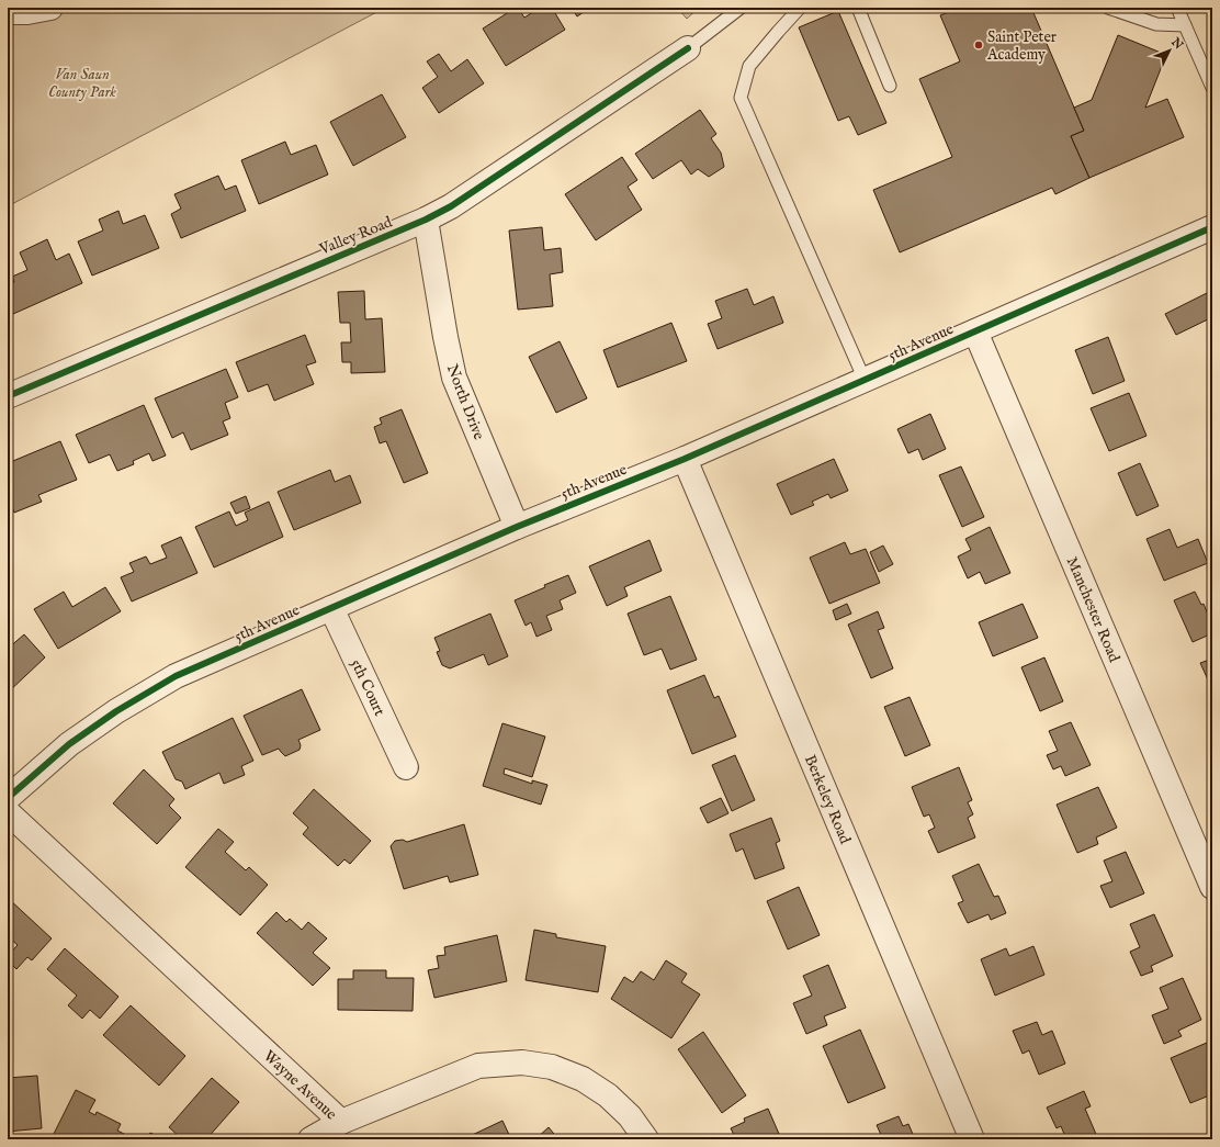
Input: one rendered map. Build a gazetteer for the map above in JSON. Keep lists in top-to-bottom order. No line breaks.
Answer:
{"streets":{"street":["Valley Road","5th Avenue","North Drive","Manchester Road","5th Court","Berkeley Road","Wayne Avenue"]},"crossings":[["Valley Road","North Drive"],["5th Avenue","North Drive"],["5th Avenue","Manchester Road"],["5th Avenue","5th Court"],["5th Avenue","Berkeley Road"]],"parks":["Van Saun County Park"],"places":["Saint Peter Academy"],"north":"top right"}
